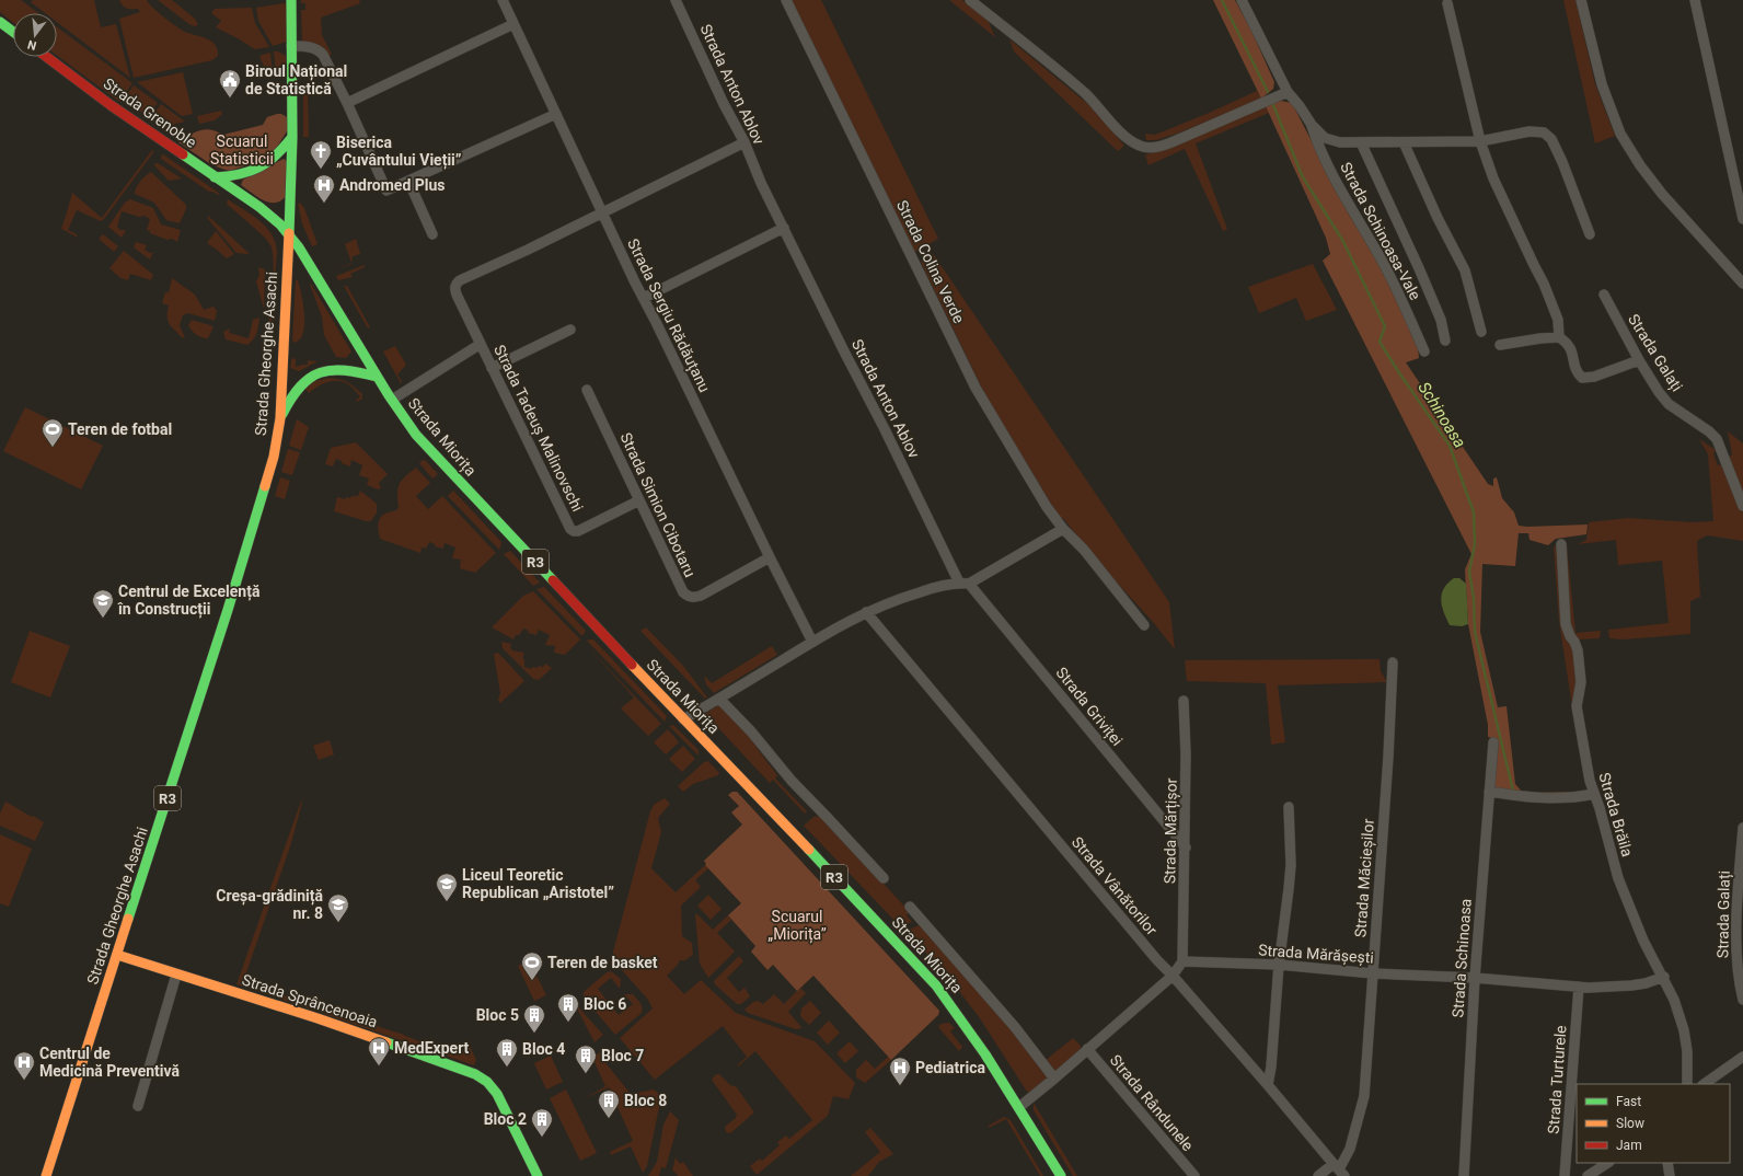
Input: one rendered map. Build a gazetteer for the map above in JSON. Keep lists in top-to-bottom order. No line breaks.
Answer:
{"streets":{"main road":["Strada Grenoble","Strada Gheorghe Asachi","Strada Miorița","R3","Strada Sprâncenoaia"],"street":["Strada Anton Ablov","Strada Schinoasa-Vale","Strada Colina Verde","Strada Sergiu Rădăuțanu","Strada Galați","Strada Tadeuș Malinovschi","Strada Simion Cibotaru","Strada Griviței","Strada Brăila","Strada Mărțișor","Strada Măcieșilor","Strada Vânătorilor","Strada Mărășești","Strada Schinoasa","Strada Turturele","Strada Rândunele"]},"crossings":[["Strada Anton Ablov","Strada Griviței"],["Strada Grenoble","Strada Gheorghe Asachi"],["Strada Grenoble","Strada Miorița"],["Strada Sergiu Rădăuțanu","Strada Tadeuș Malinovschi"],["Strada Sergiu Rădăuțanu","Strada Simion Cibotaru"],["Strada Gheorghe Asachi","Strada Miorița"],["Strada Gheorghe Asachi","R3"],["Strada Gheorghe Asachi","Strada Sprâncenoaia"],["Strada Tadeuș Malinovschi","Strada Simion Cibotaru"],["Strada Miorița","R3"],["Strada Griviței","Strada Mărțișor"],["Strada Brăila","Strada Mărășești"],["Strada Mărțișor","Strada Mărășești"],["Strada Măcieșilor","Strada Vânătorilor"],["Strada Măcieșilor","Strada Mărășești"],["Strada Mărășești","Strada Schinoasa"],["Strada Mărășești","Strada Turturele"]],"water":["Schinoasa"],"parks":["Scuarul Statisticii","Scuarul „Miorița”"],"places":{"public building":["Biroul Național de Statistică"],"church":["Biserica „Cuvântului Vieții”"],"hospital":["Andromed Plus","MedExpert","Centrul de Medicină Preventivă","Pediatrica"],"sports":["Teren de fotbal","Teren de basket"],"school or university":["Centrul de Excelență în Construcții","Liceul Teoretic Republican „Aristotel”","Creșa-grădiniță nr. 8"],"building":["Bloc 6","Bloc 5","Bloc 4","Bloc 7","Bloc 8","Bloc 2"]},"legend":["Fast","Slow","Jam"],"north":"bottom"}
